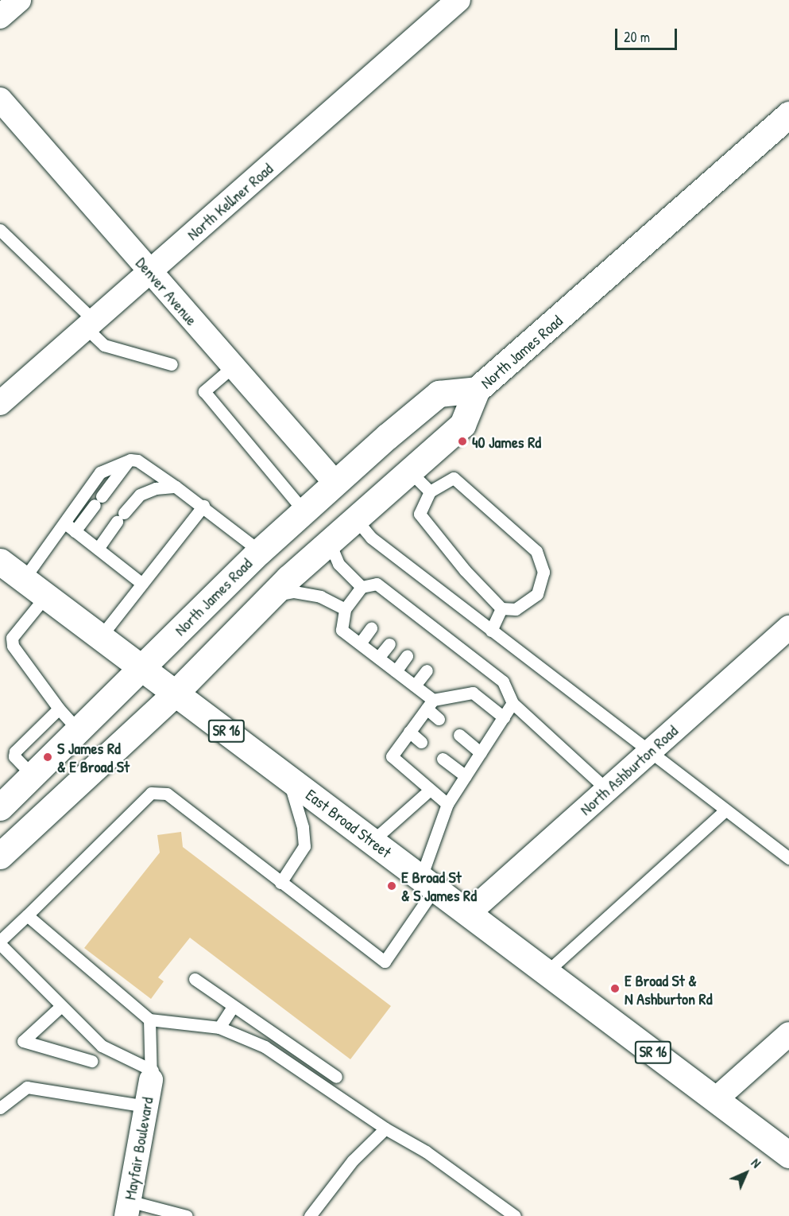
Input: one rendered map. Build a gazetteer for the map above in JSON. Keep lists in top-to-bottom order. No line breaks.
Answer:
{"streets":{"main road":["North James Road","SR 16","East Broad Street"],"street":["North Kellner Road","Denver Avenue","North Ashburton Road","Mayfair Boulevard"]},"crossings":[["North Kellner Road","Denver Avenue"],["Denver Avenue","North James Road"],["North James Road","East Broad Street"],["North Ashburton Road","East Broad Street"]],"places":["40 James Rd","S James Rd & E Broad St","E Broad St & S James Rd","E Broad St & N Ashburton Rd"],"scale_bar":"20 m","north":"top right"}
